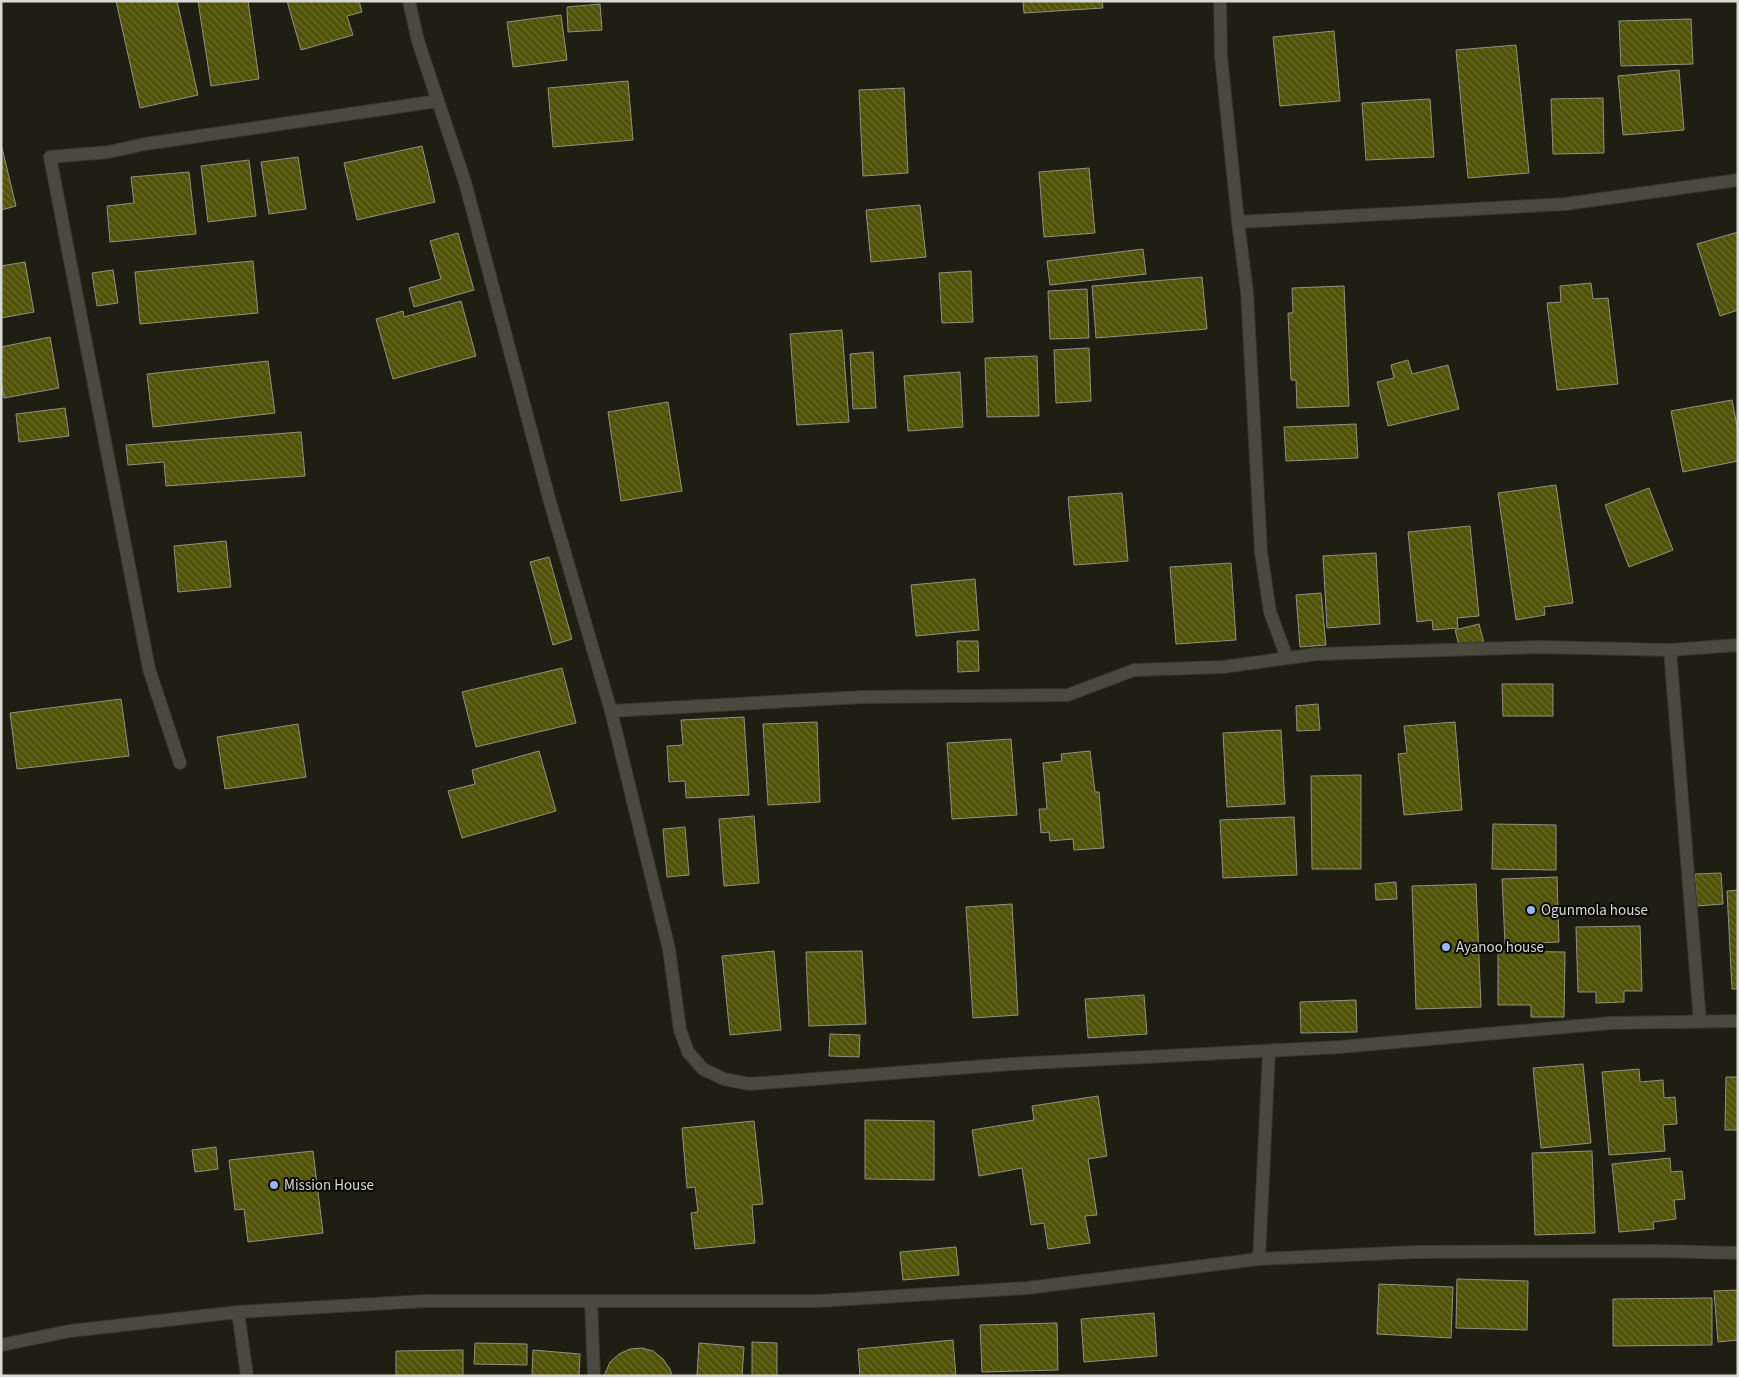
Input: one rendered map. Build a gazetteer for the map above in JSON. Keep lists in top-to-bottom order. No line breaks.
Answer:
{"places":["Ogunmola house","Ayanoo house","Mission House"]}
